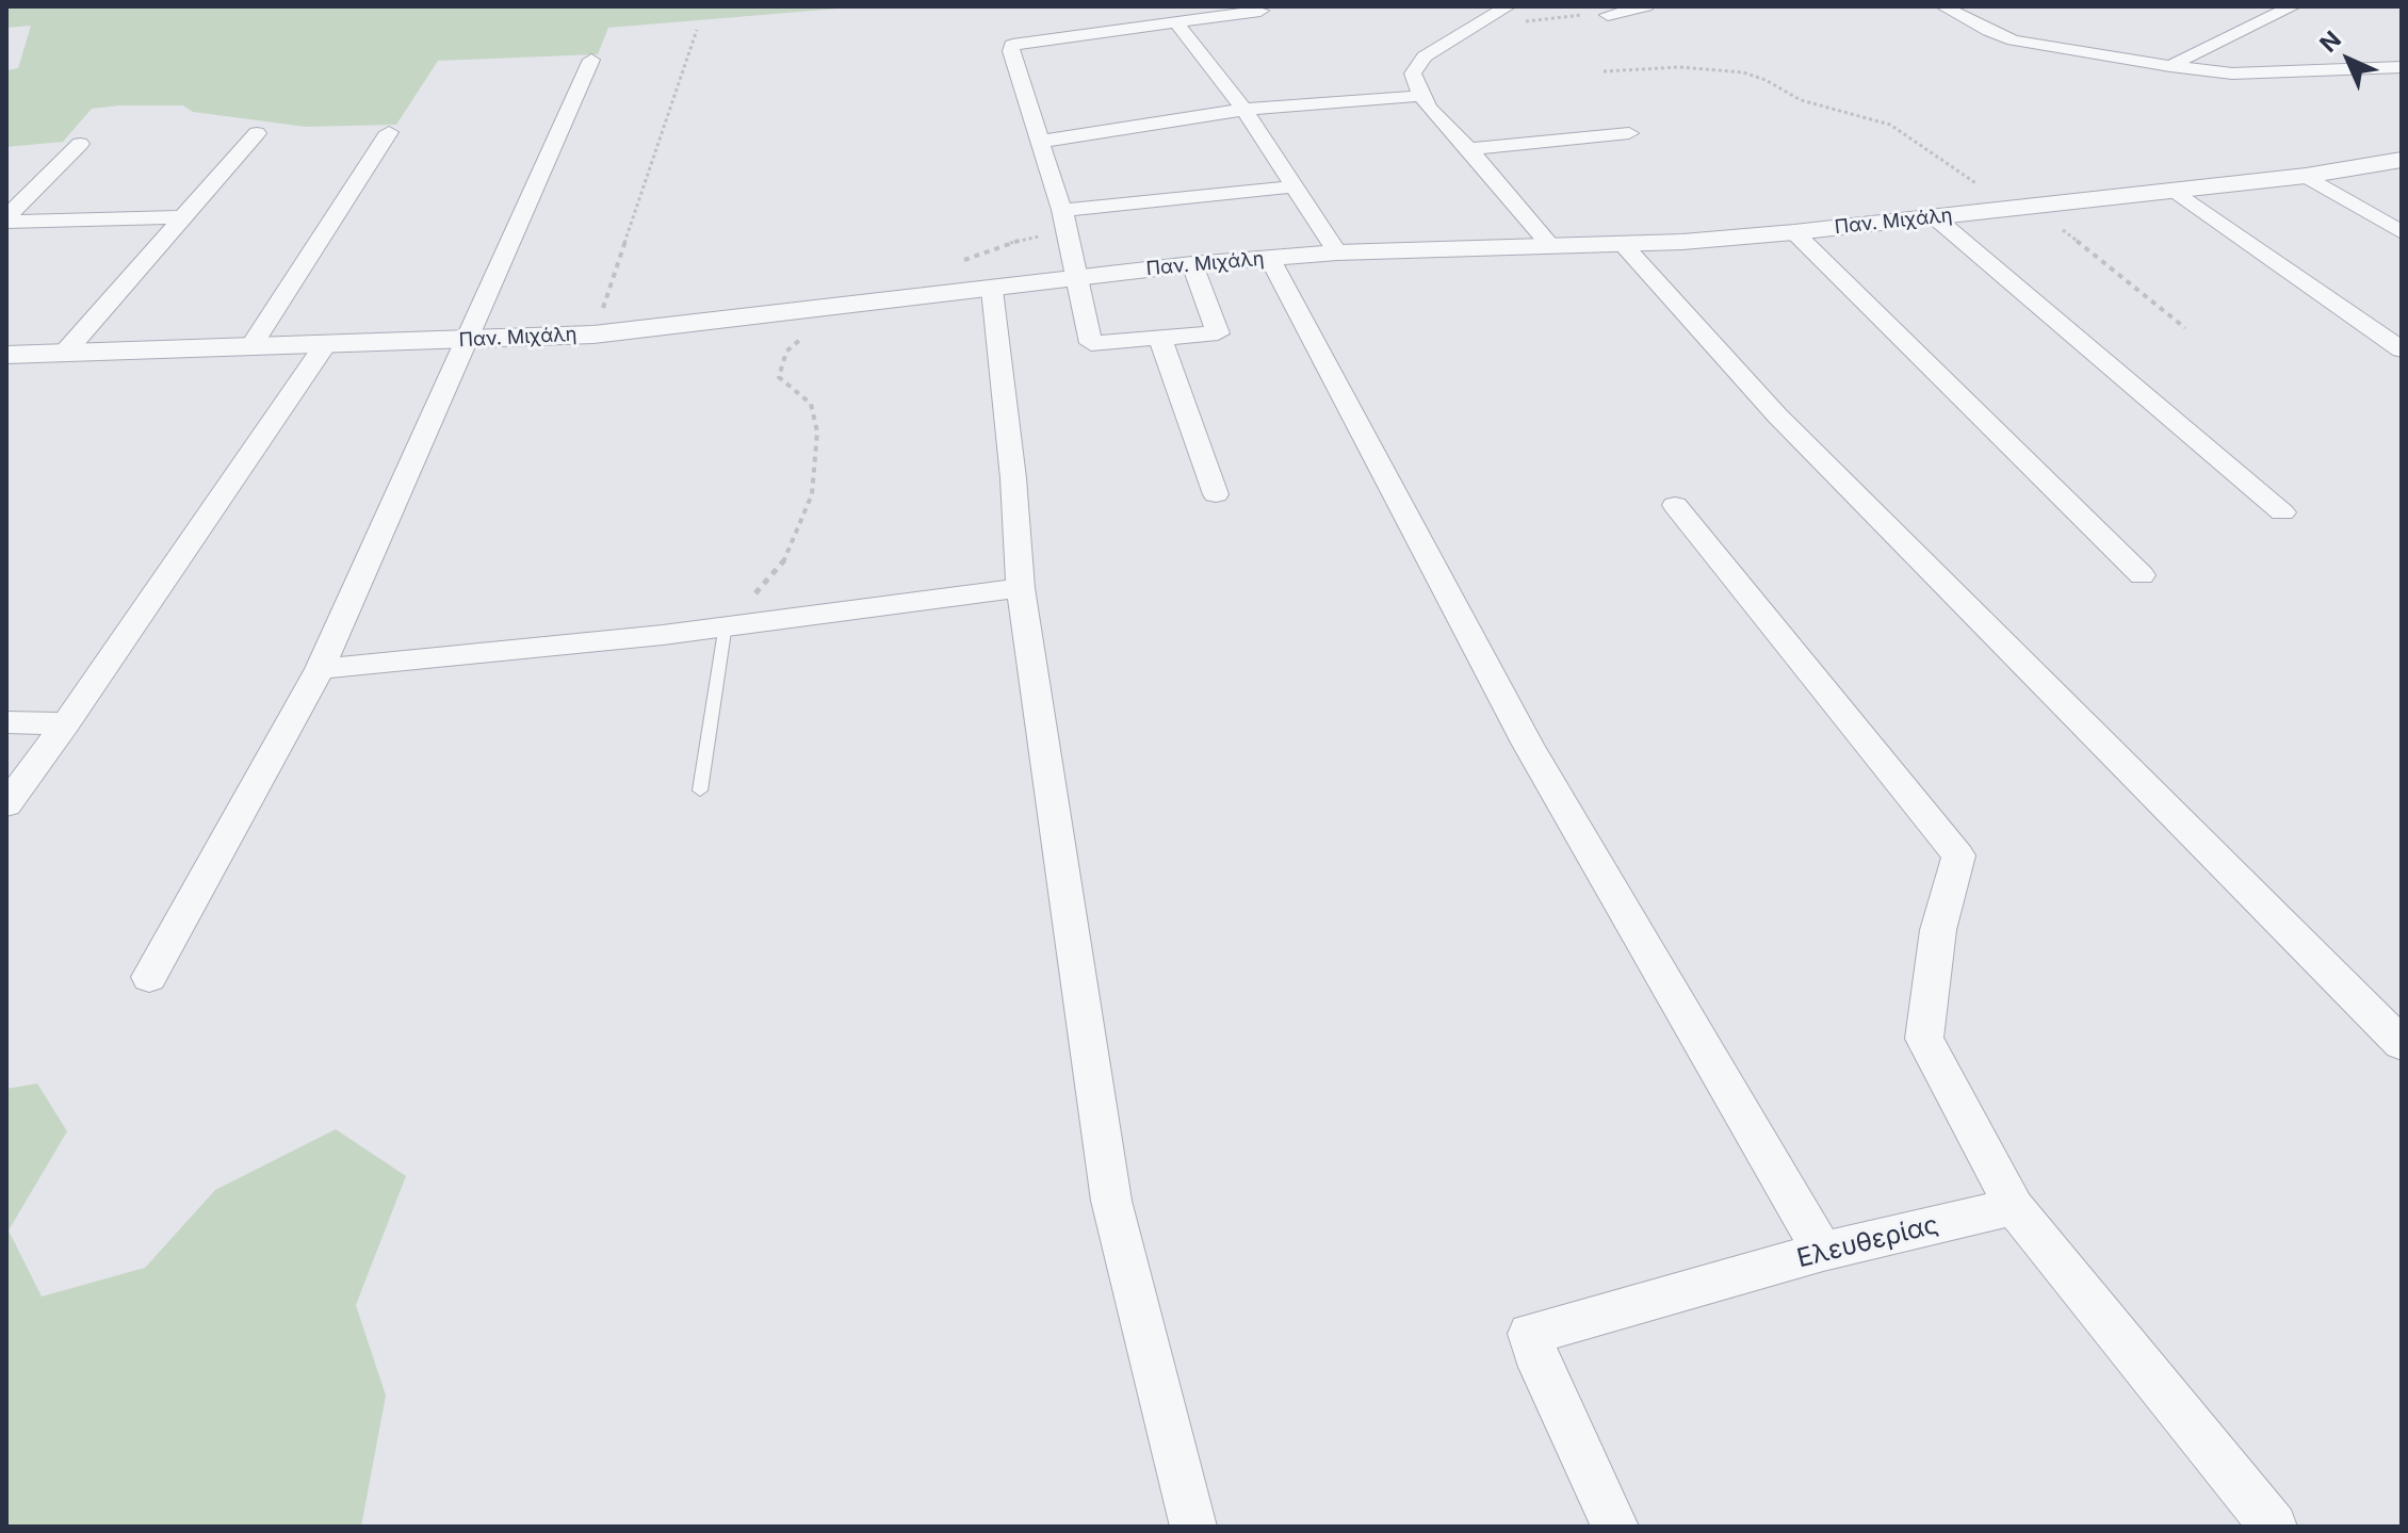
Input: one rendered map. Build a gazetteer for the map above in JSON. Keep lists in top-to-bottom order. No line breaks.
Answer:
{"streets":{"street":["Παν. Μιχάλη","Ελευθερίας"]},"north":"top left"}
